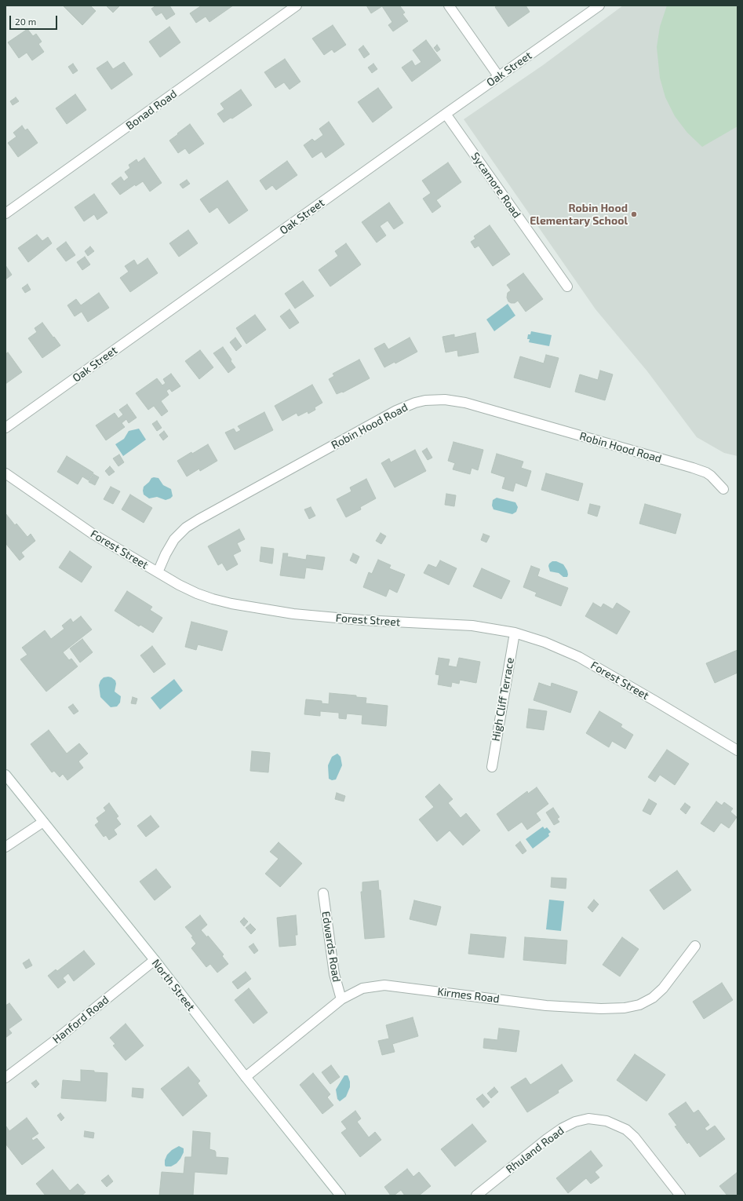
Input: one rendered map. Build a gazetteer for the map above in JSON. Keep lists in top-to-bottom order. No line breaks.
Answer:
{"streets":{"street":["Oak Street","Bonad Road","Sycamore Road","Robin Hood Road","Forest Street","High Cliff Terrace","Edwards Road","North Street","Kirmes Road","Hanford Road","Rhuland Road"]},"crossings":[["Oak Street","Sycamore Road"],["Robin Hood Road","Forest Street"],["Forest Street","High Cliff Terrace"],["Edwards Road","Kirmes Road"],["North Street","Kirmes Road"],["North Street","Hanford Road"]],"places":["Robin Hood Elementary School"],"scale_bar":"20 m"}
